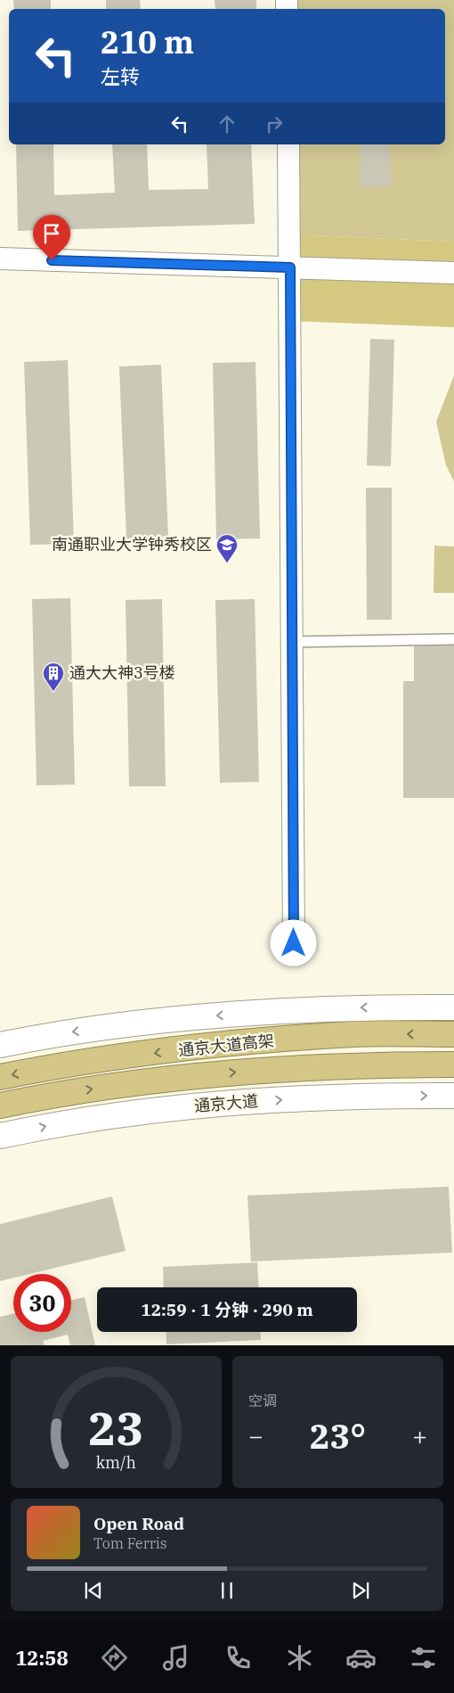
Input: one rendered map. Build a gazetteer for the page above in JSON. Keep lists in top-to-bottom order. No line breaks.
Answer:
{"streets":{"highway":["通京大道高架"],"main road":["通京大道"]},"places":{"school or university":["南通职业大学钟秀校区"],"building":["通大大神3号楼"]},"page":{"turn":["210 m","左转"],"limit":"30","trip":"12:59 · 1 分钟 · 290 m","tile":"空调","heat":["−","23°","+"],"song":["Open Road","Tom Ferris"],"tabs":"12:58","gauge":["23","km/h"]}}
